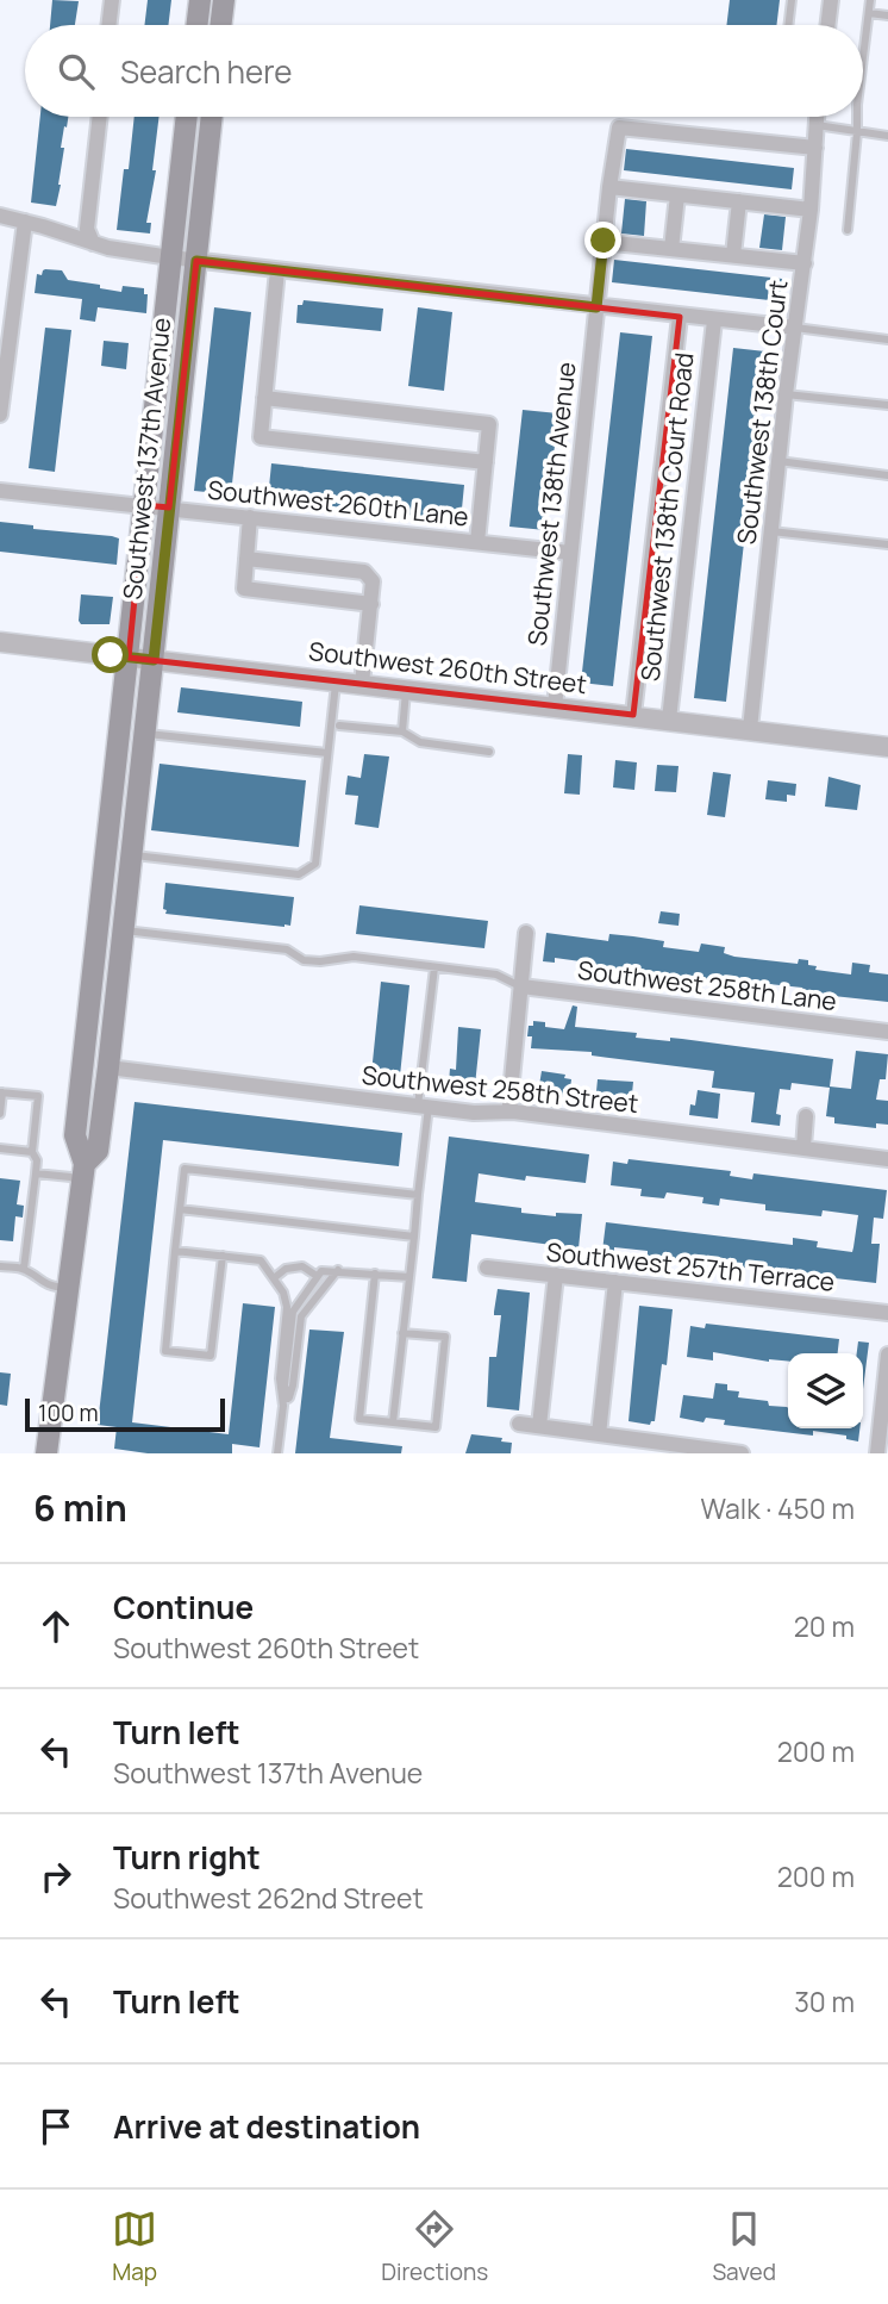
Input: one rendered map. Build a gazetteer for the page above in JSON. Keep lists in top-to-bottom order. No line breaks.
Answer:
{"streets":{"main road":["Southwest 137th Avenue"],"street":["Southwest 138th Court","Southwest 260th Lane","Southwest 138th Avenue","Southwest 138th Court Road","Southwest 260th Street","Southwest 258th Lane","Southwest 258th Street","Southwest 257th Terrace"]},"crossings":[["Southwest 138th Court","Southwest 138th Avenue"],["Southwest 138th Court","Southwest 260th Street"],["Southwest 137th Avenue","Southwest 260th Lane"],["Southwest 137th Avenue","Southwest 260th Street"],["Southwest 137th Avenue","Southwest 258th Street"],["Southwest 260th Lane","Southwest 138th Avenue"],["Southwest 138th Avenue","Southwest 260th Street"],["Southwest 138th Court Road","Southwest 260th Street"]],"scale_bar":"100 m","page":{"search":"Search here","scale":"100 m","heading":["6 min","Walk · 450 m"],"list":[["Continue","Southwest 260th Street","20 m"],["Turn left","Southwest 137th Avenue","200 m"],["Turn right","Southwest 262nd Street","200 m"],["Turn left","30 m"],"Arrive at destination"],"nav":["Map","Directions","Saved"]}}
